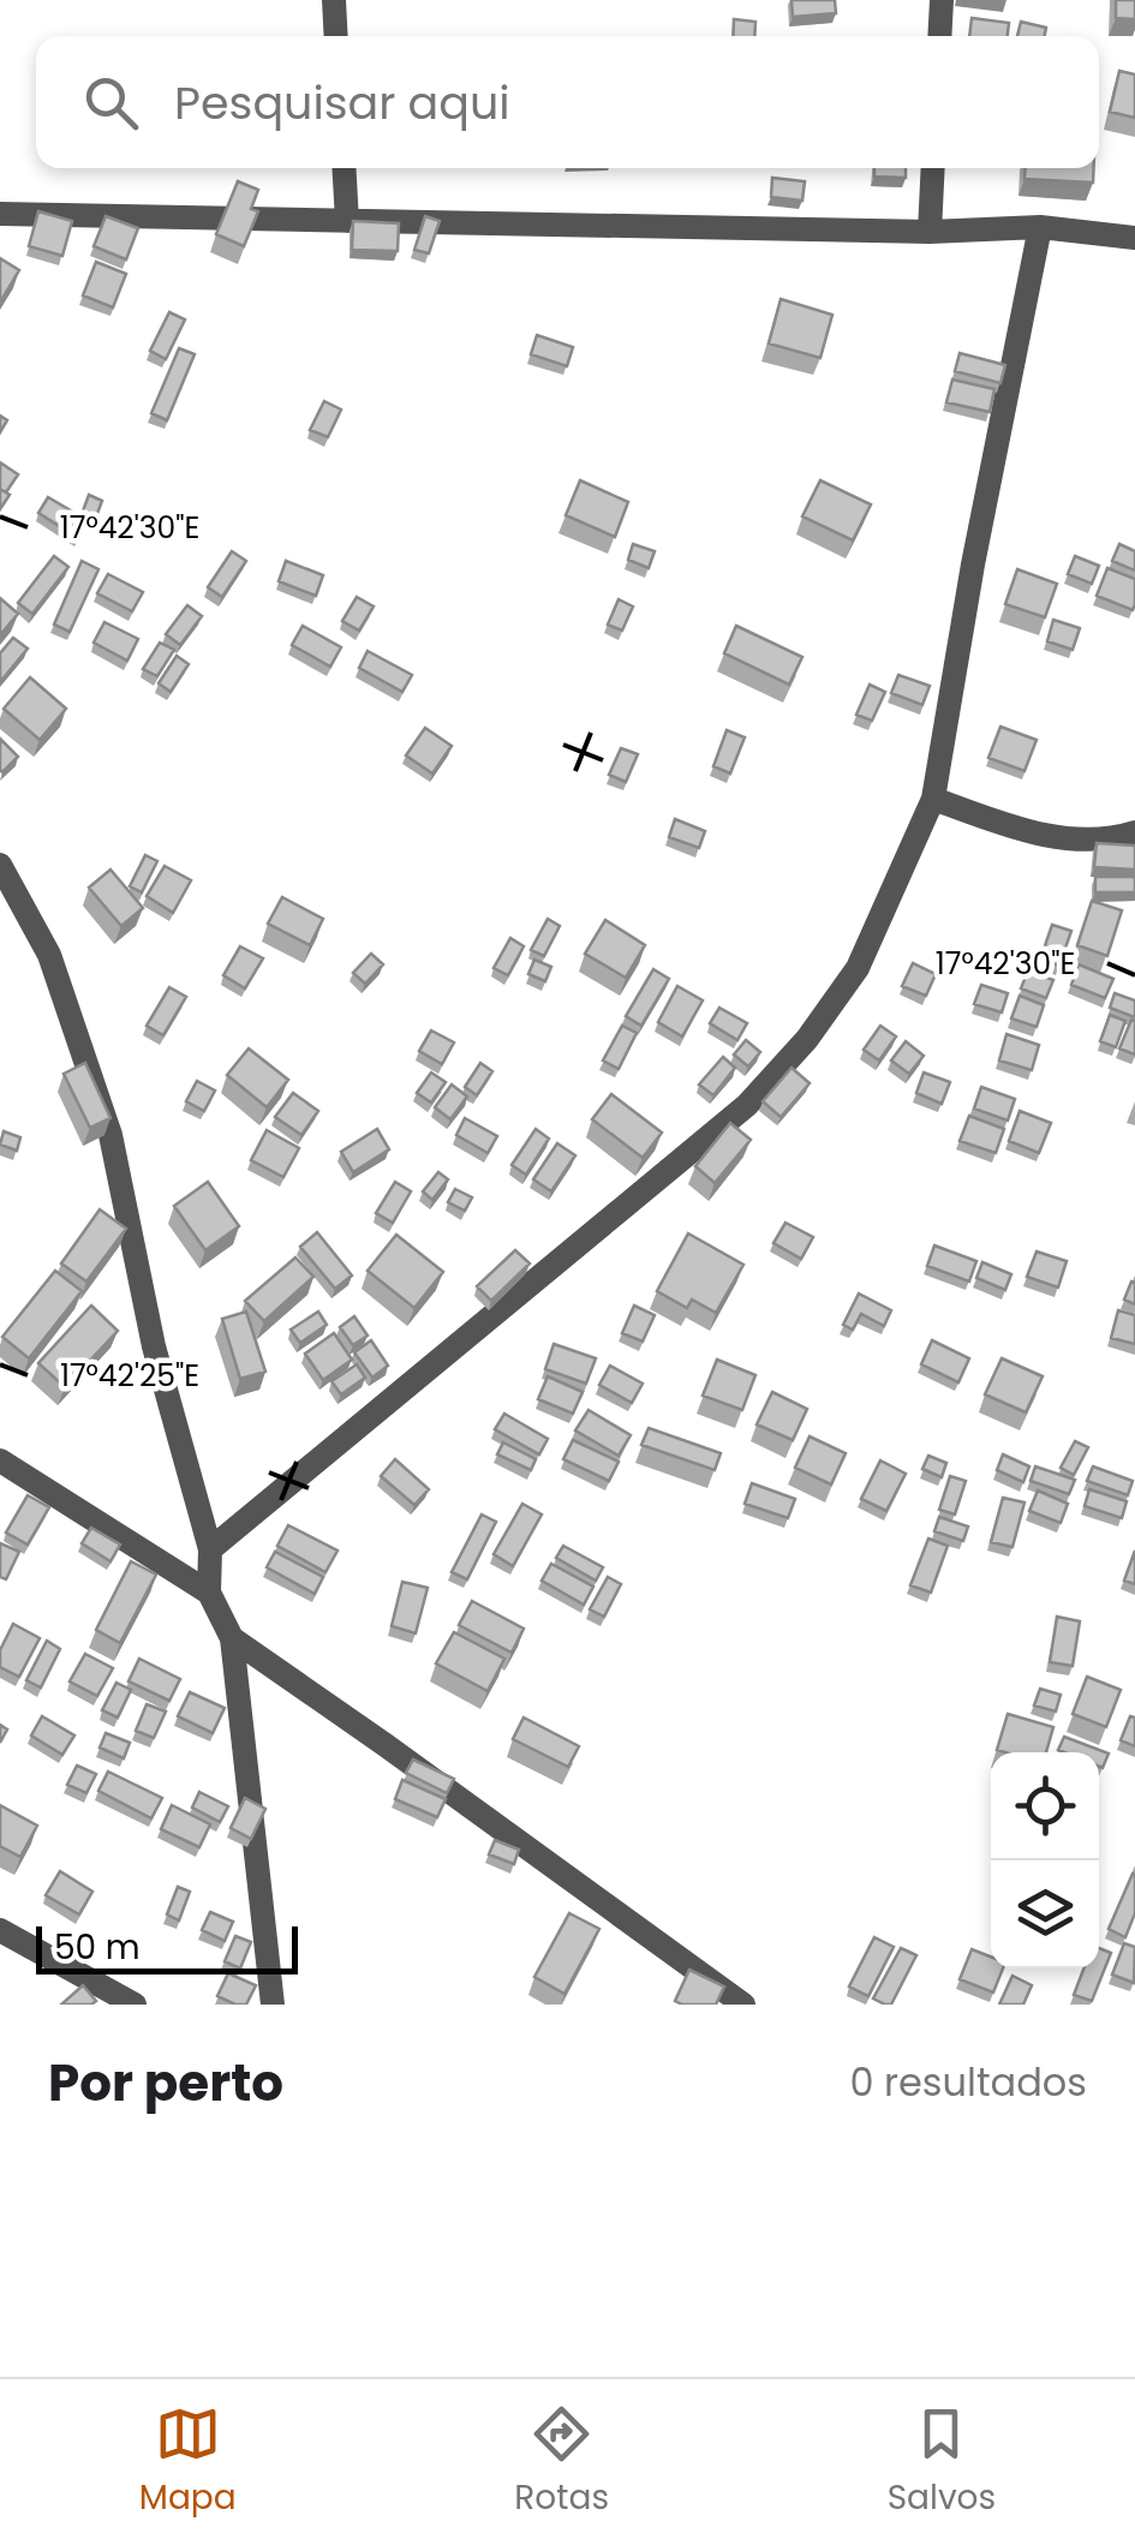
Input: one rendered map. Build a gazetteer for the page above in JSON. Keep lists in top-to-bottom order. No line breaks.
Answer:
{"scale_bar":"50 m","page":{"search":"Pesquisar aqui","scale":"50 m","heading":["Por perto","0 resultados"],"nav":["Mapa","Rotas","Salvos"]},"coordinates":["17°42'30\"E","17°42'25\"E"]}
